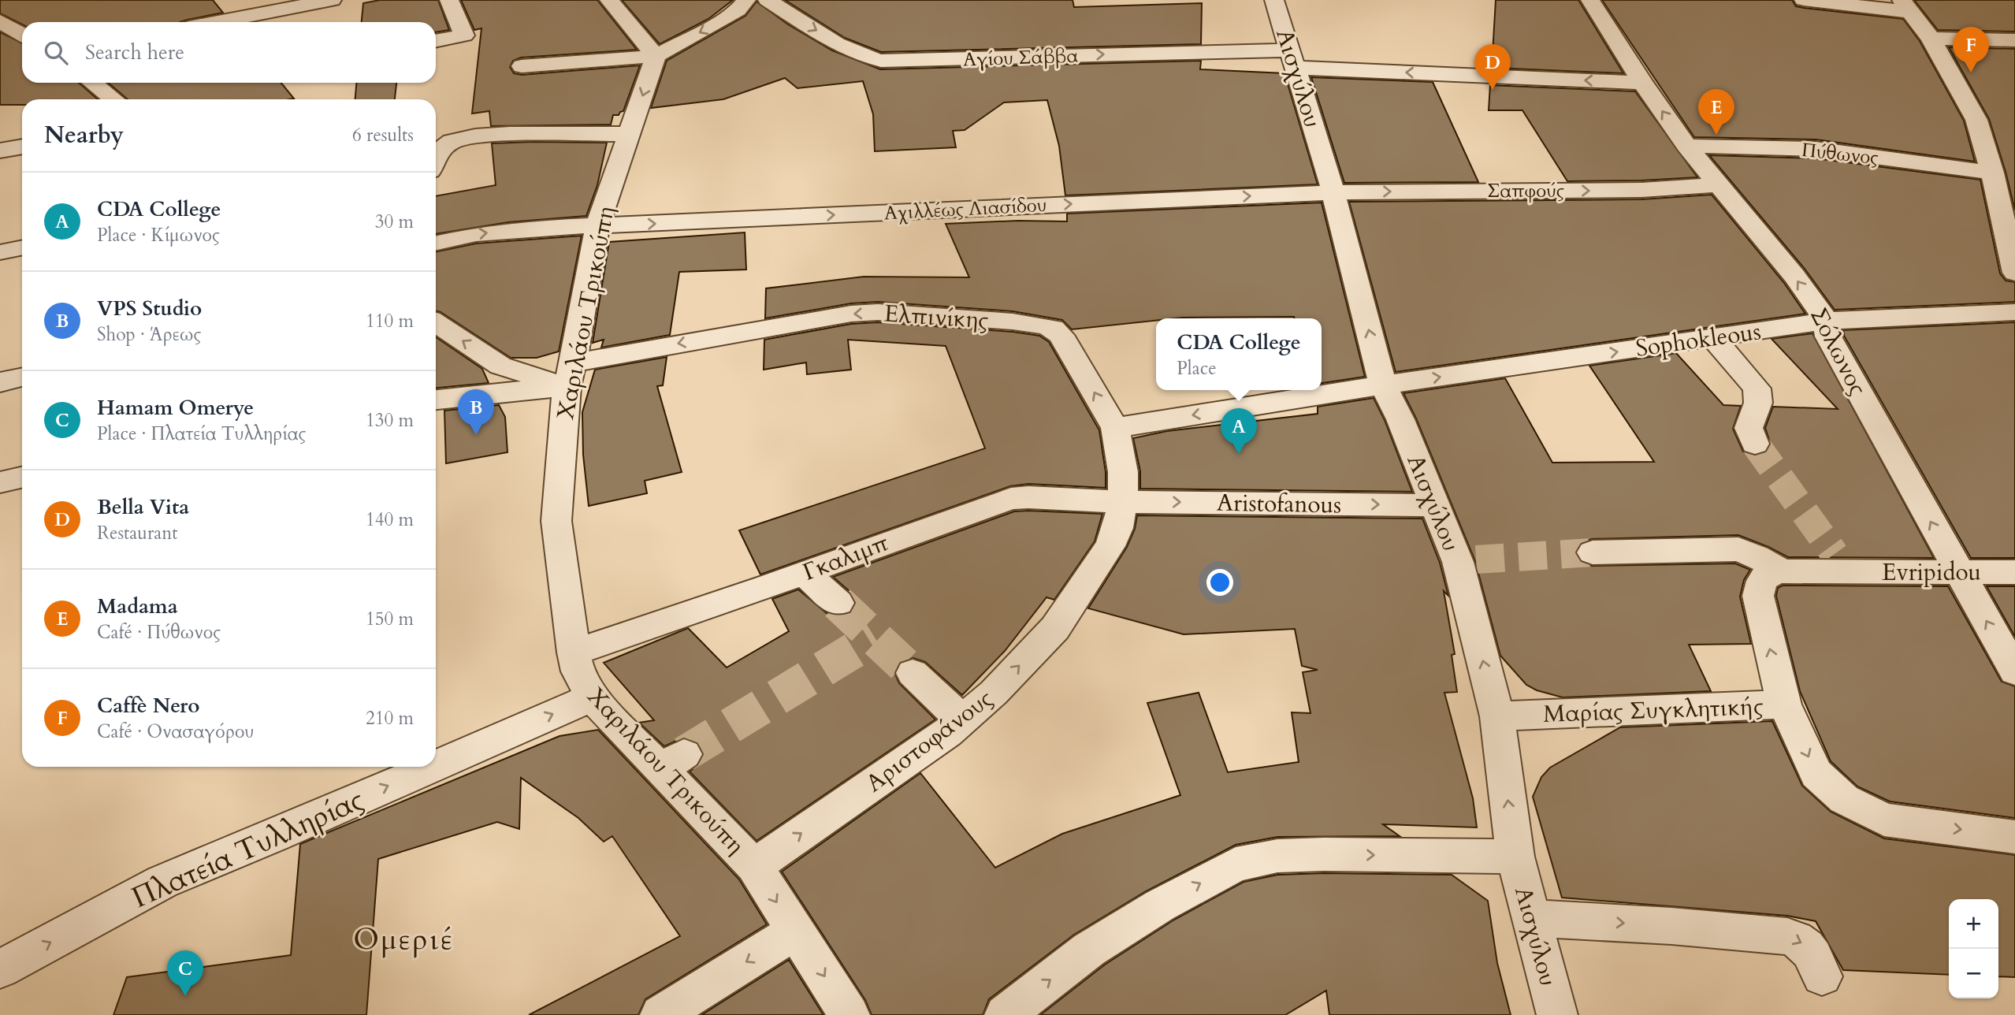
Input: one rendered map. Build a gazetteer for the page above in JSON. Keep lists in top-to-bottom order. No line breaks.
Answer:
{"streets":{"street":["Αγίου Σάββα","Αισχύλου","Πύθωνος","Σαπφούς","Αχιλλέως Λιασίδου","Χαριλάου Τρικούπη","Ελπινίκης","Sophokleous","Σόλωνος","Aristofanous","Γκαλιμπ","Evripidou","Μαρίας Συγκλητικής","Αριστοφάνους","Πλατεία Τυλληρίας"]},"crossings":[["Αγίου Σάββα","Αισχύλου"],["Αγίου Σάββα","Σόλωνος"],["Αισχύλου","Σαπφούς"],["Αισχύλου","Αχιλλέως Λιασίδου"],["Αισχύλου","Sophokleous"],["Αισχύλου","Aristofanous"],["Αισχύλου","Μαρίας Συγκλητικής"],["Πύθωνος","Σόλωνος"],["Σαπφούς","Αχιλλέως Λιασίδου"],["Σαπφούς","Σόλωνος"],["Αχιλλέως Λιασίδου","Χαριλάου Τρικούπη"],["Χαριλάου Τρικούπη","Ελπινίκης"],["Χαριλάου Τρικούπη","Γκαλιμπ"],["Χαριλάου Τρικούπη","Αριστοφάνους"],["Χαριλάου Τρικούπη","Πλατεία Τυλληρίας"],["Ελπινίκης","Sophokleous"],["Ελπινίκης","Aristofanous"],["Ελπινίκης","Γκαλιμπ"],["Ελπινίκης","Αριστοφάνους"],["Sophokleous","Σόλωνος"],["Σόλωνος","Evripidou"],["Aristofanous","Γκαλιμπ"],["Aristofanous","Αριστοφάνους"],["Γκαλιμπ","Αριστοφάνους"]],"one_way":["Αισχύλου","Σαπφούς","Ελπινίκης","Aristofanous","Μαρίας Συγκλητικής","Αριστοφάνους","Πλατεία Τυλληρίας"],"districts":["Ομεριέ"],"page":{"search":"Search here","pins":["F","D","E","B","A","C"],"heading":["Nearby","6 results"],"list":[{"mark":"A","name":"CDA College","note":"Place · Κίμωνος","value":"30 m"},{"mark":"B","name":"VPS Studio","note":"Shop · Άρεως","value":"110 m"},{"mark":"C","name":"Hamam Omerye","note":"Place · Πλατεία Τυλληρίας","value":"130 m"},{"mark":"D","name":"Bella Vita","note":"Restaurant","value":"140 m"},{"mark":"E","name":"Madama","note":"Café · Πύθωνος","value":"150 m"},{"mark":"F","name":"Caffè Nero","note":"Café · Ονασαγόρου","value":"210 m"}],"popup":["CDA College","Place"],"map_buttons":["+","−"]}}
